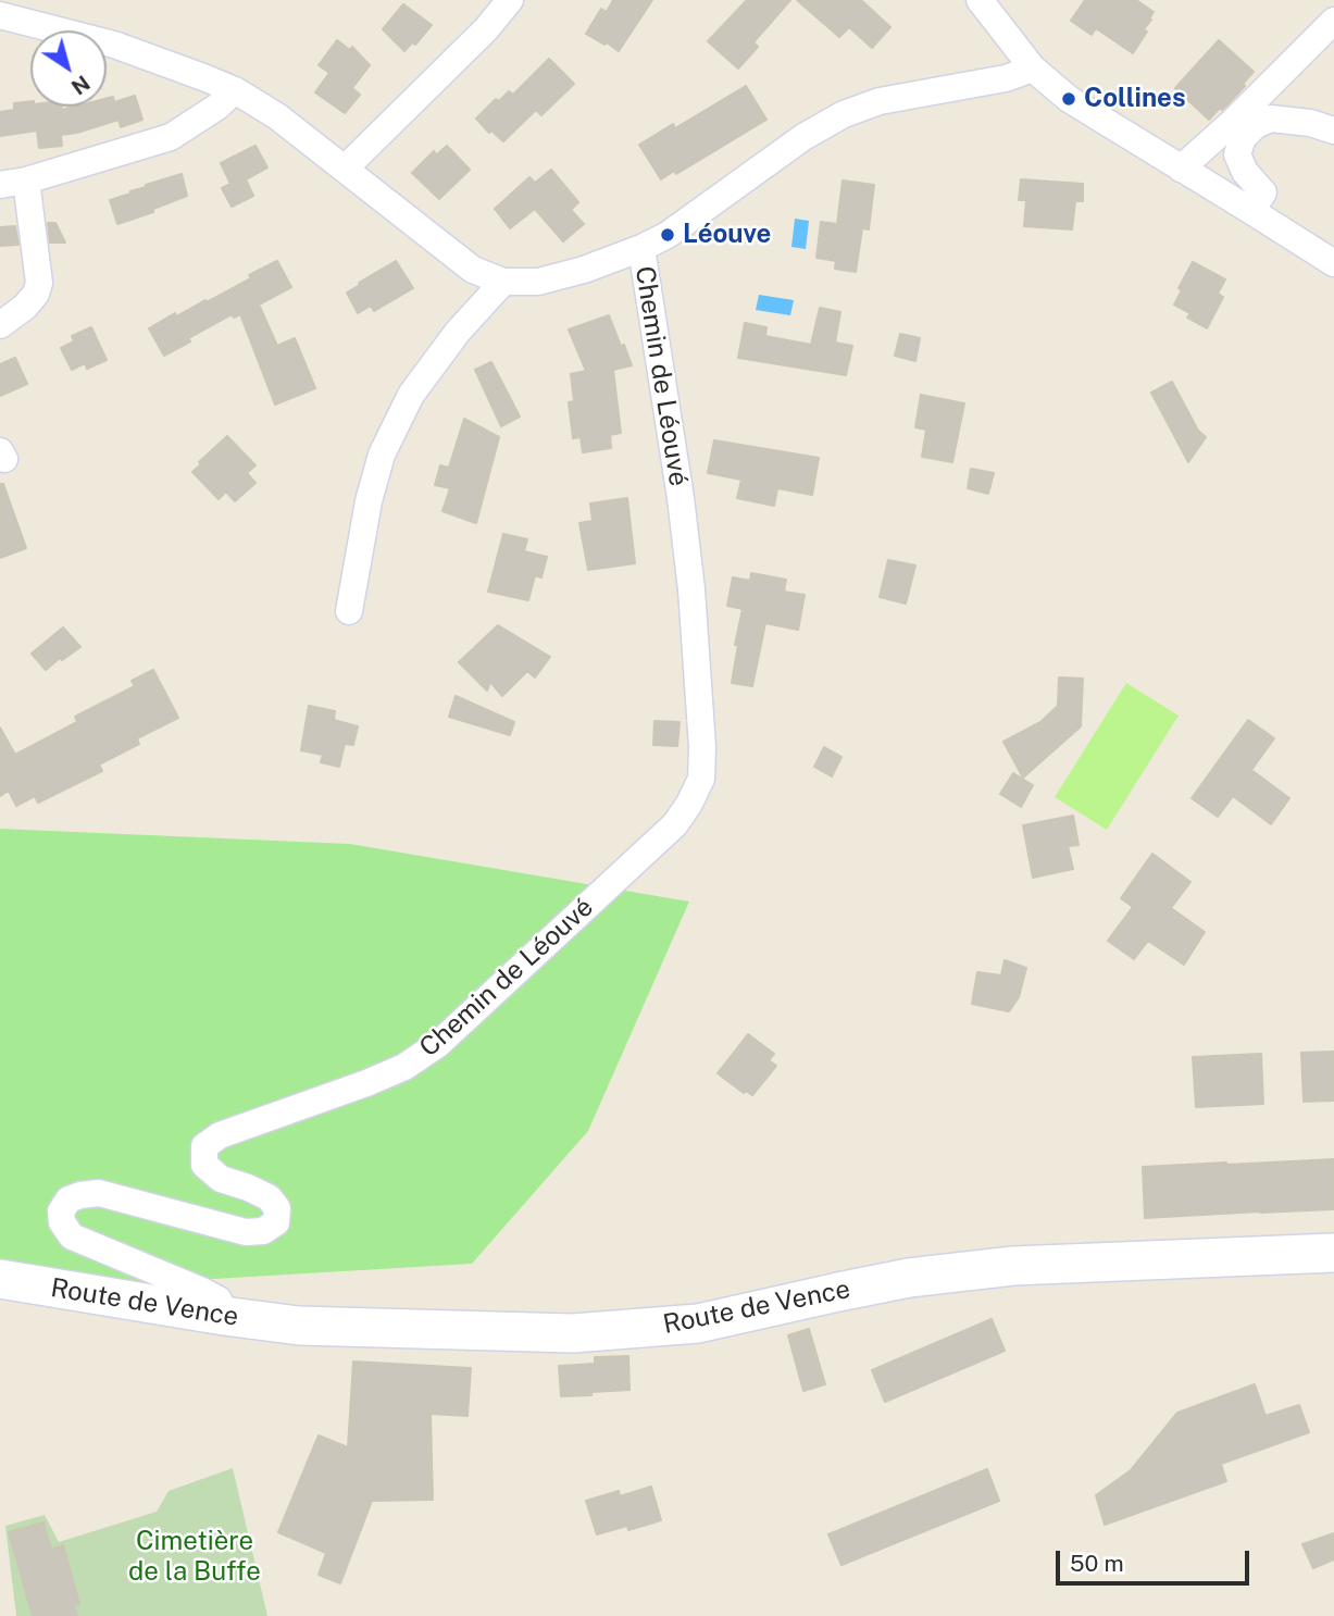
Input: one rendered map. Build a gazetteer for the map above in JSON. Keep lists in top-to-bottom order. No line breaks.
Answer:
{"streets":{"main road":["Route de Vence"],"street":["Chemin de Léouvé"]},"crossings":[["Chemin de Léouvé","Route de Vence"]],"parks":["Cimetière de la Buffe"],"places":["Collines","Léouve"],"scale_bar":"50 m","north":"bottom right"}
